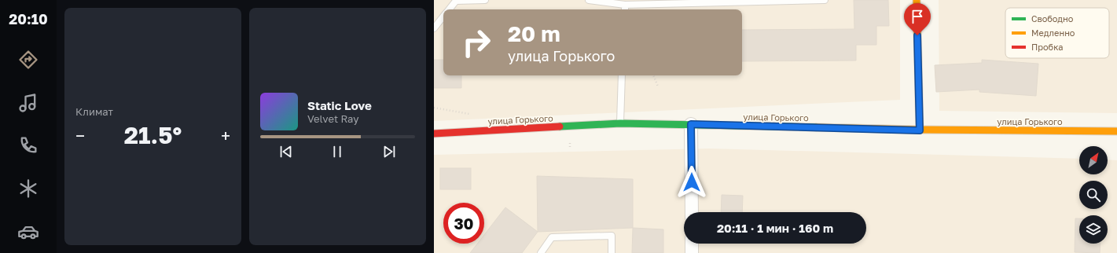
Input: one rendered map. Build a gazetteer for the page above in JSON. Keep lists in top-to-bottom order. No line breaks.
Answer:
{"streets":{"main road":["улица Горького"]},"legend":["Свободно","Медленно","Пробка"],"north":"top right","page":{"tabs":"20:10","tile":"Климат","turn":["20 m","улица Горького"],"song":["Static Love","Velvet Ray"],"heat":["−","21.5°","+"],"limit":"30","trip":"20:11 · 1 мин · 160 m"}}
